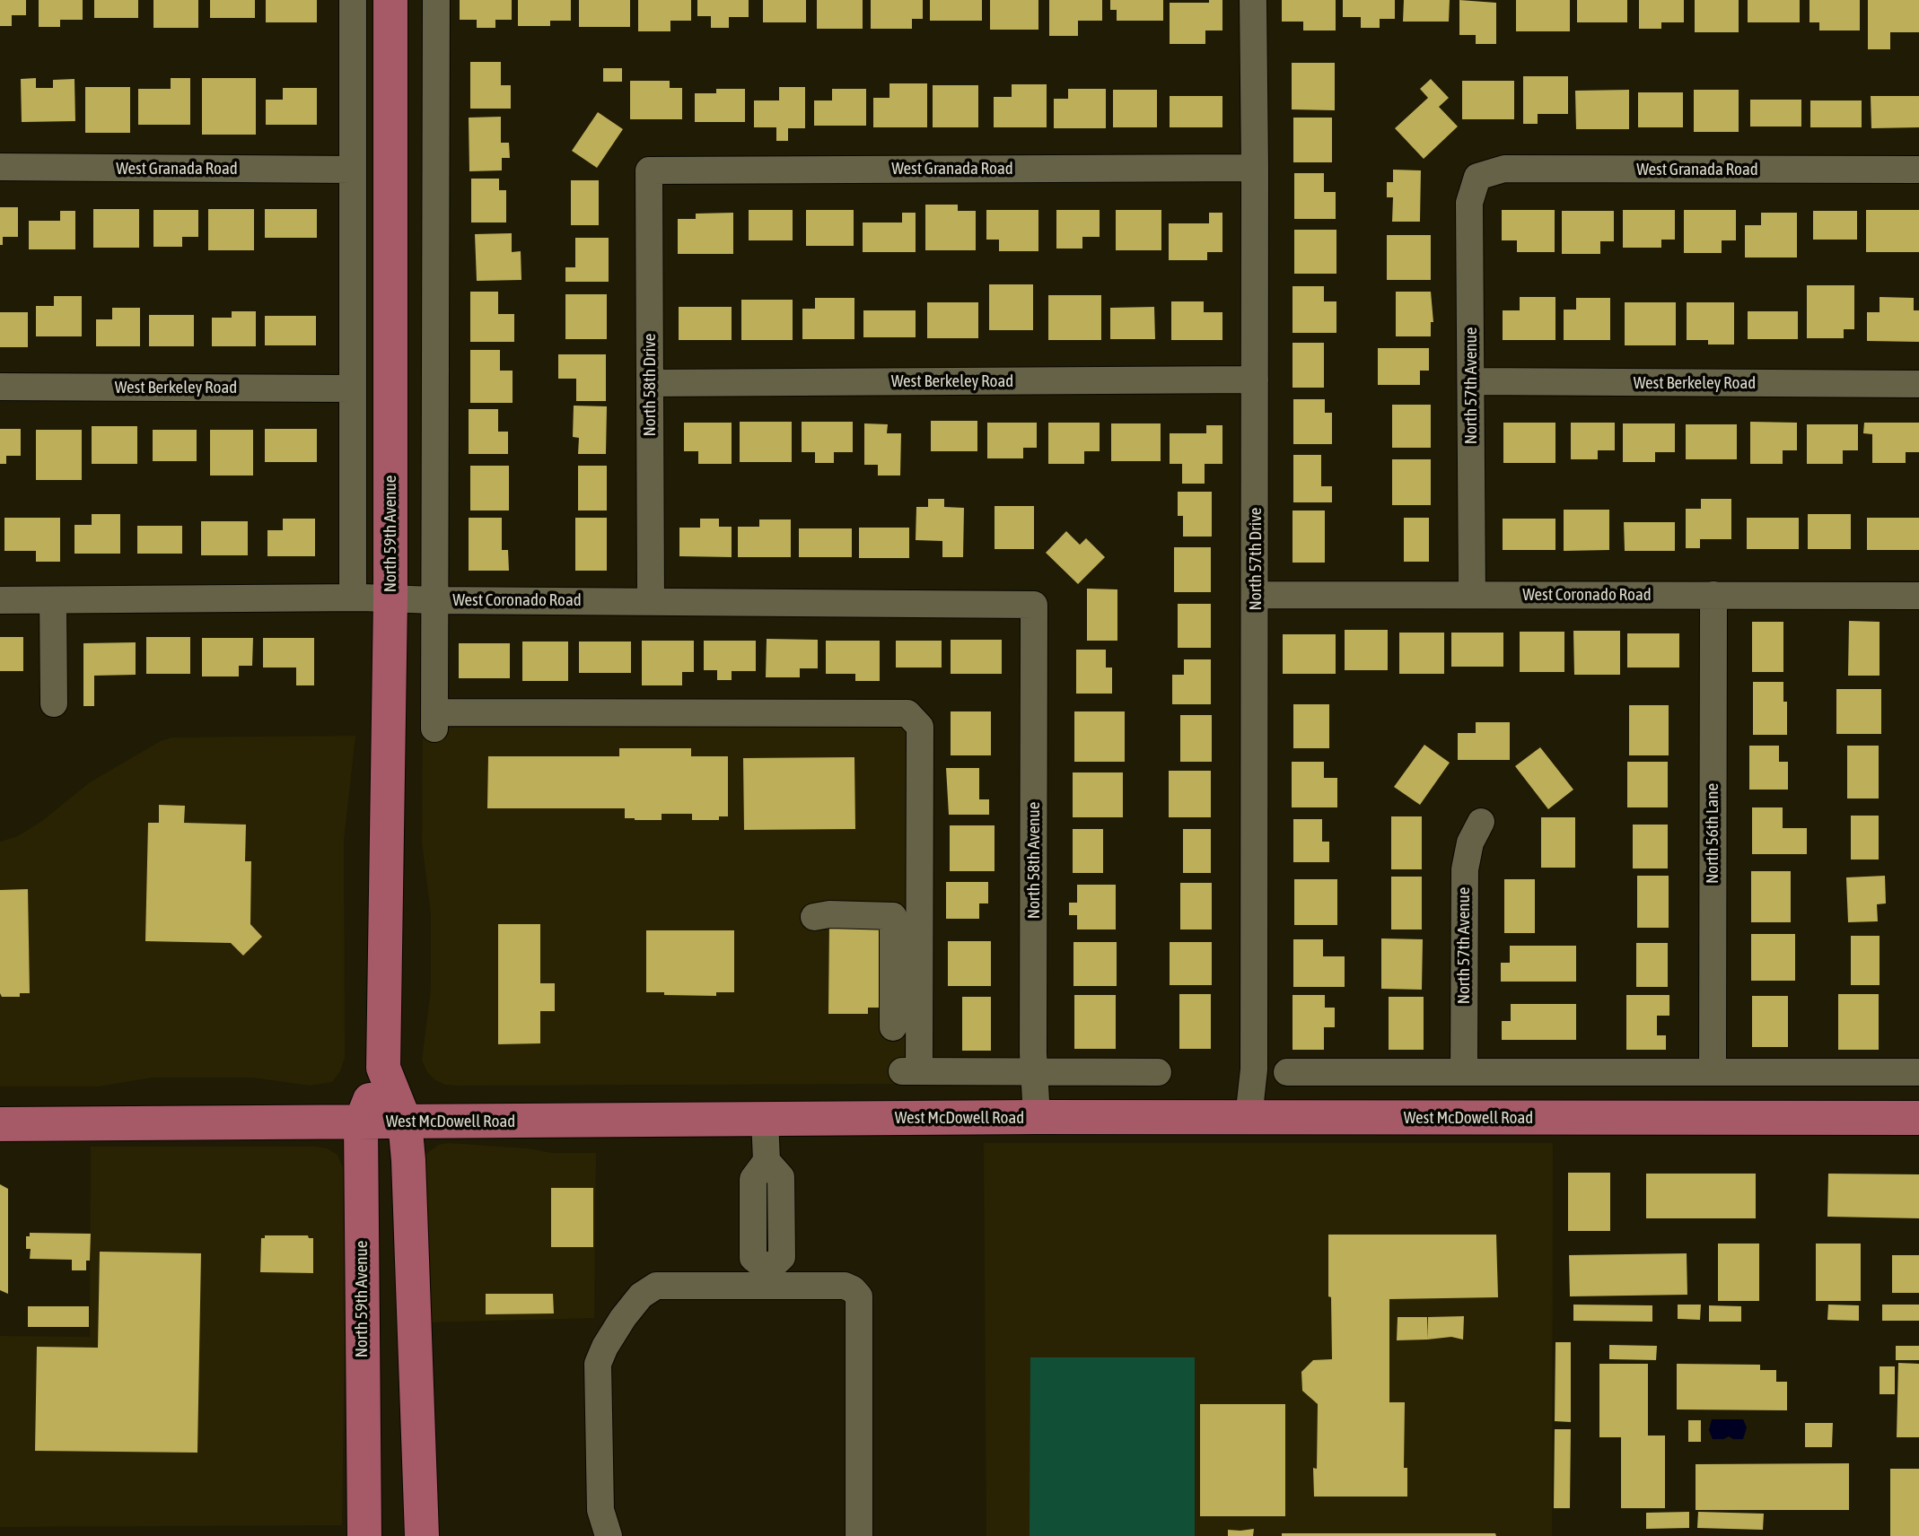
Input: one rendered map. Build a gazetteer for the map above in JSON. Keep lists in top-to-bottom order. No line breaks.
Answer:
{"streets":{"main road":["North 59th Avenue","West McDowell Road"],"street":["West Granada Road","West Berkeley Road","North 58th Drive","North 57th Avenue","North 57th Drive","West Coronado Road","North 56th Lane","North 58th Avenue"]},"crossings":[["West Granada Road","North 58th Drive"],["West Granada Road","North 57th Avenue"],["West Granada Road","North 57th Drive"],["West Berkeley Road","North 58th Drive"],["West Berkeley Road","North 57th Avenue"],["West Berkeley Road","North 57th Drive"],["North 58th Drive","West Coronado Road"],["North 57th Avenue","West Coronado Road"],["North 59th Avenue","West Coronado Road"],["North 59th Avenue","West McDowell Road"],["North 57th Drive","West Coronado Road"],["North 57th Drive","West McDowell Road"],["West Coronado Road","North 56th Lane"],["West Coronado Road","North 58th Avenue"],["North 58th Avenue","West McDowell Road"]]}
